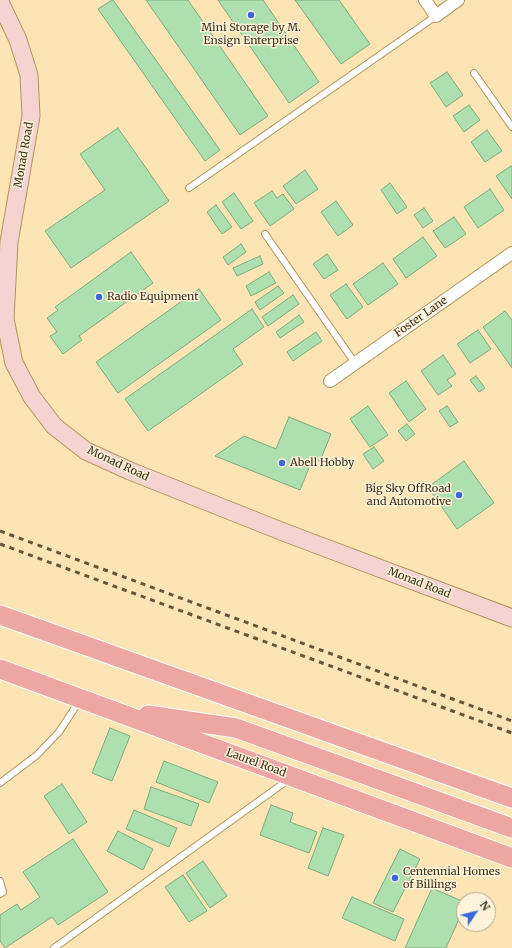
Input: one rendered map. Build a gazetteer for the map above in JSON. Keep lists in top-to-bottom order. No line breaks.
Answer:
{"streets":{"main road":["Laurel Road"],"street":["Monad Road","Foster Lane"]},"places":["Mini Storage by M. Ensign Enterprise","Radio Equipment","Abell Hobby","Big Sky OffRoad and Automotive","Centennial Homes of Billings"],"north":"top right"}
